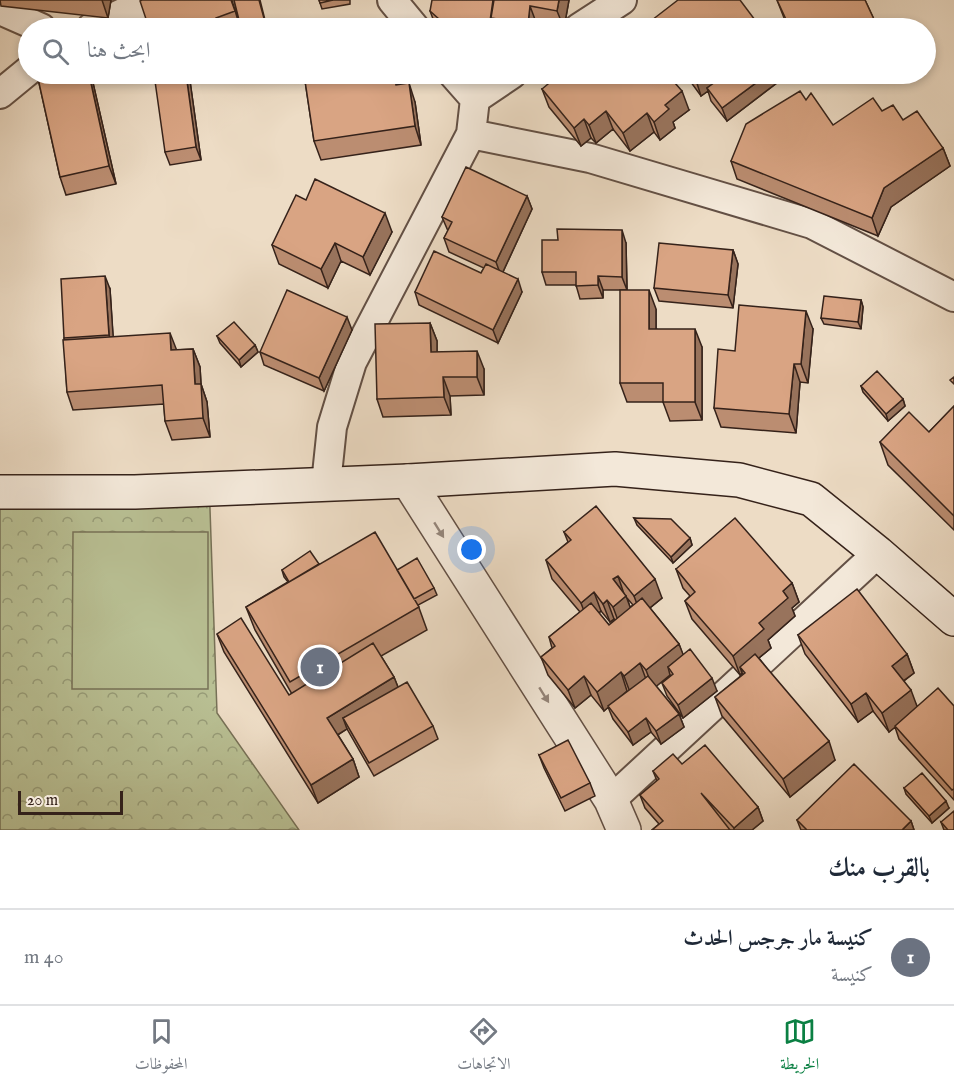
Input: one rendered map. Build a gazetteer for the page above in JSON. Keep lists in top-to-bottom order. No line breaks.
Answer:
{"scale_bar":"20 m","page":{"search":"ابحث هنا","pins":"1","scale":"20 m","heading":"بالقرب منك","list":[{"mark":"1","name":"كنيسة مار جرجس الحدث","note":"كنيسة","value":"40 m"}],"nav":["الخريطة","الاتجاهات","المحفوظات"]}}
